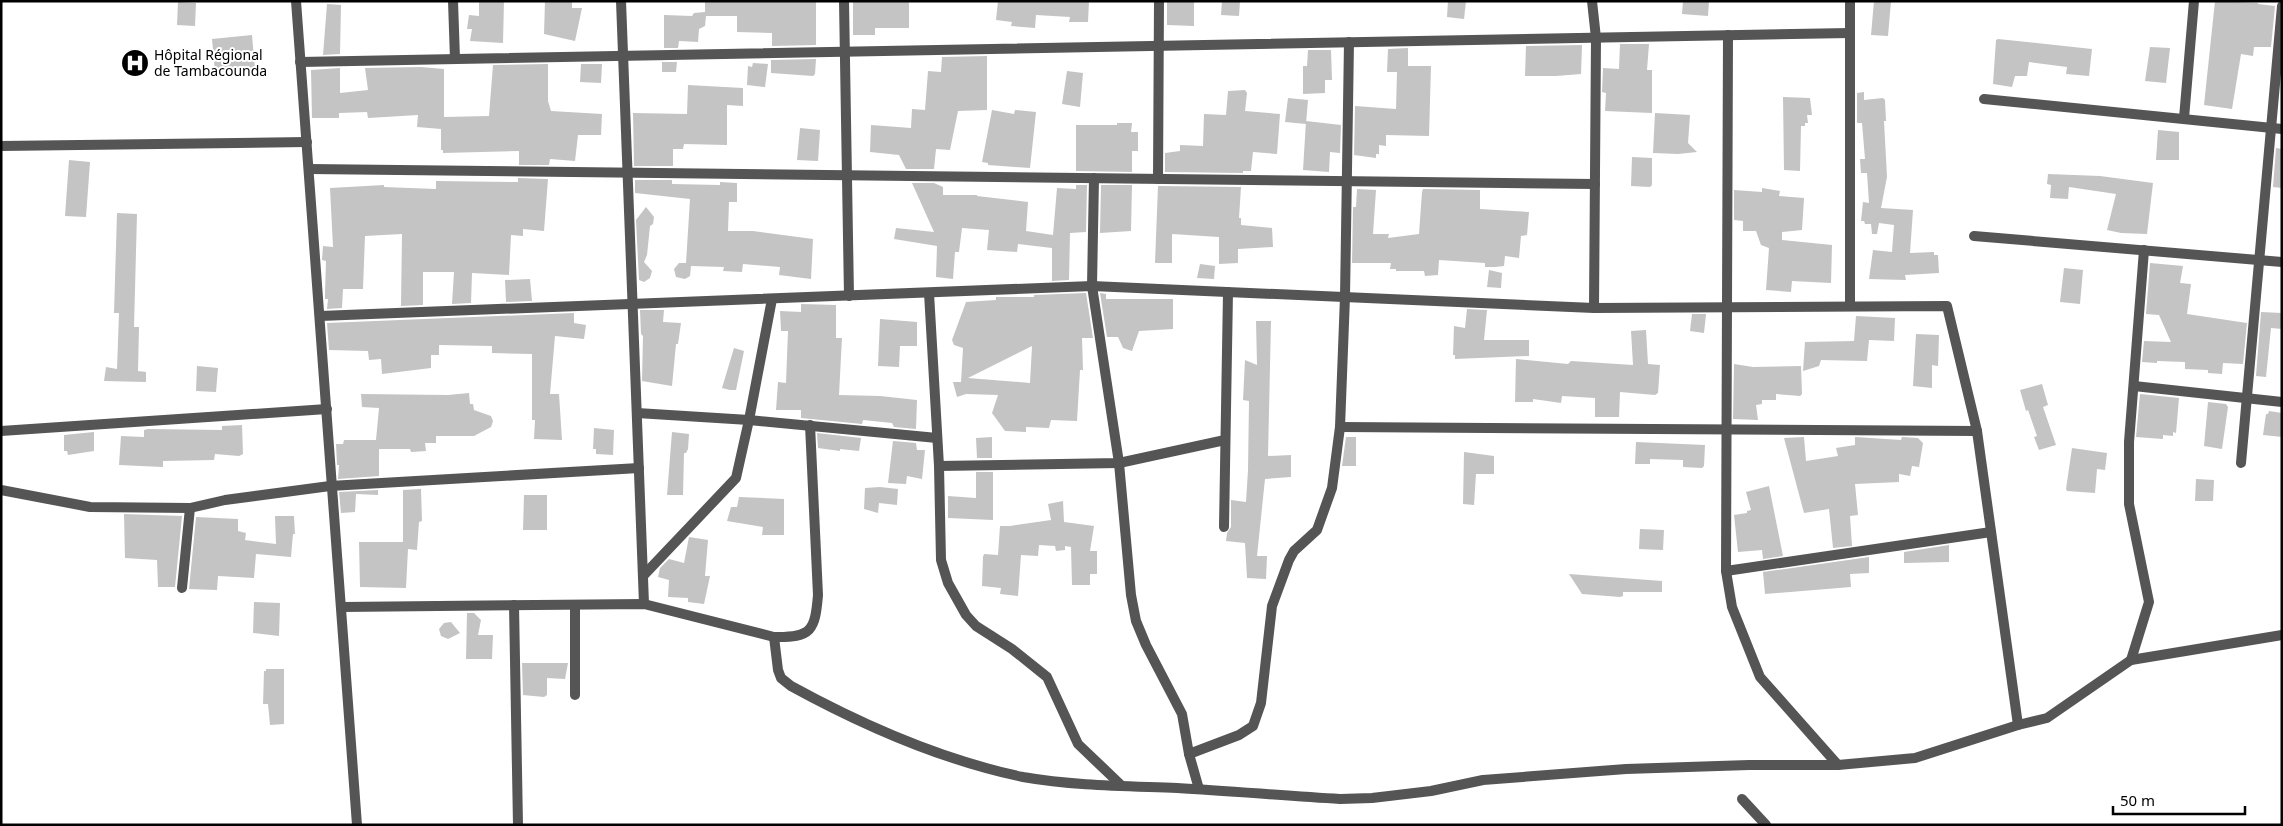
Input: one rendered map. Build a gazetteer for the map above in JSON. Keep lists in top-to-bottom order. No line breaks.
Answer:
{"places":{"hospital":["Hôpital Régional de Tambacounda"]},"scale_bar":"50 m"}
